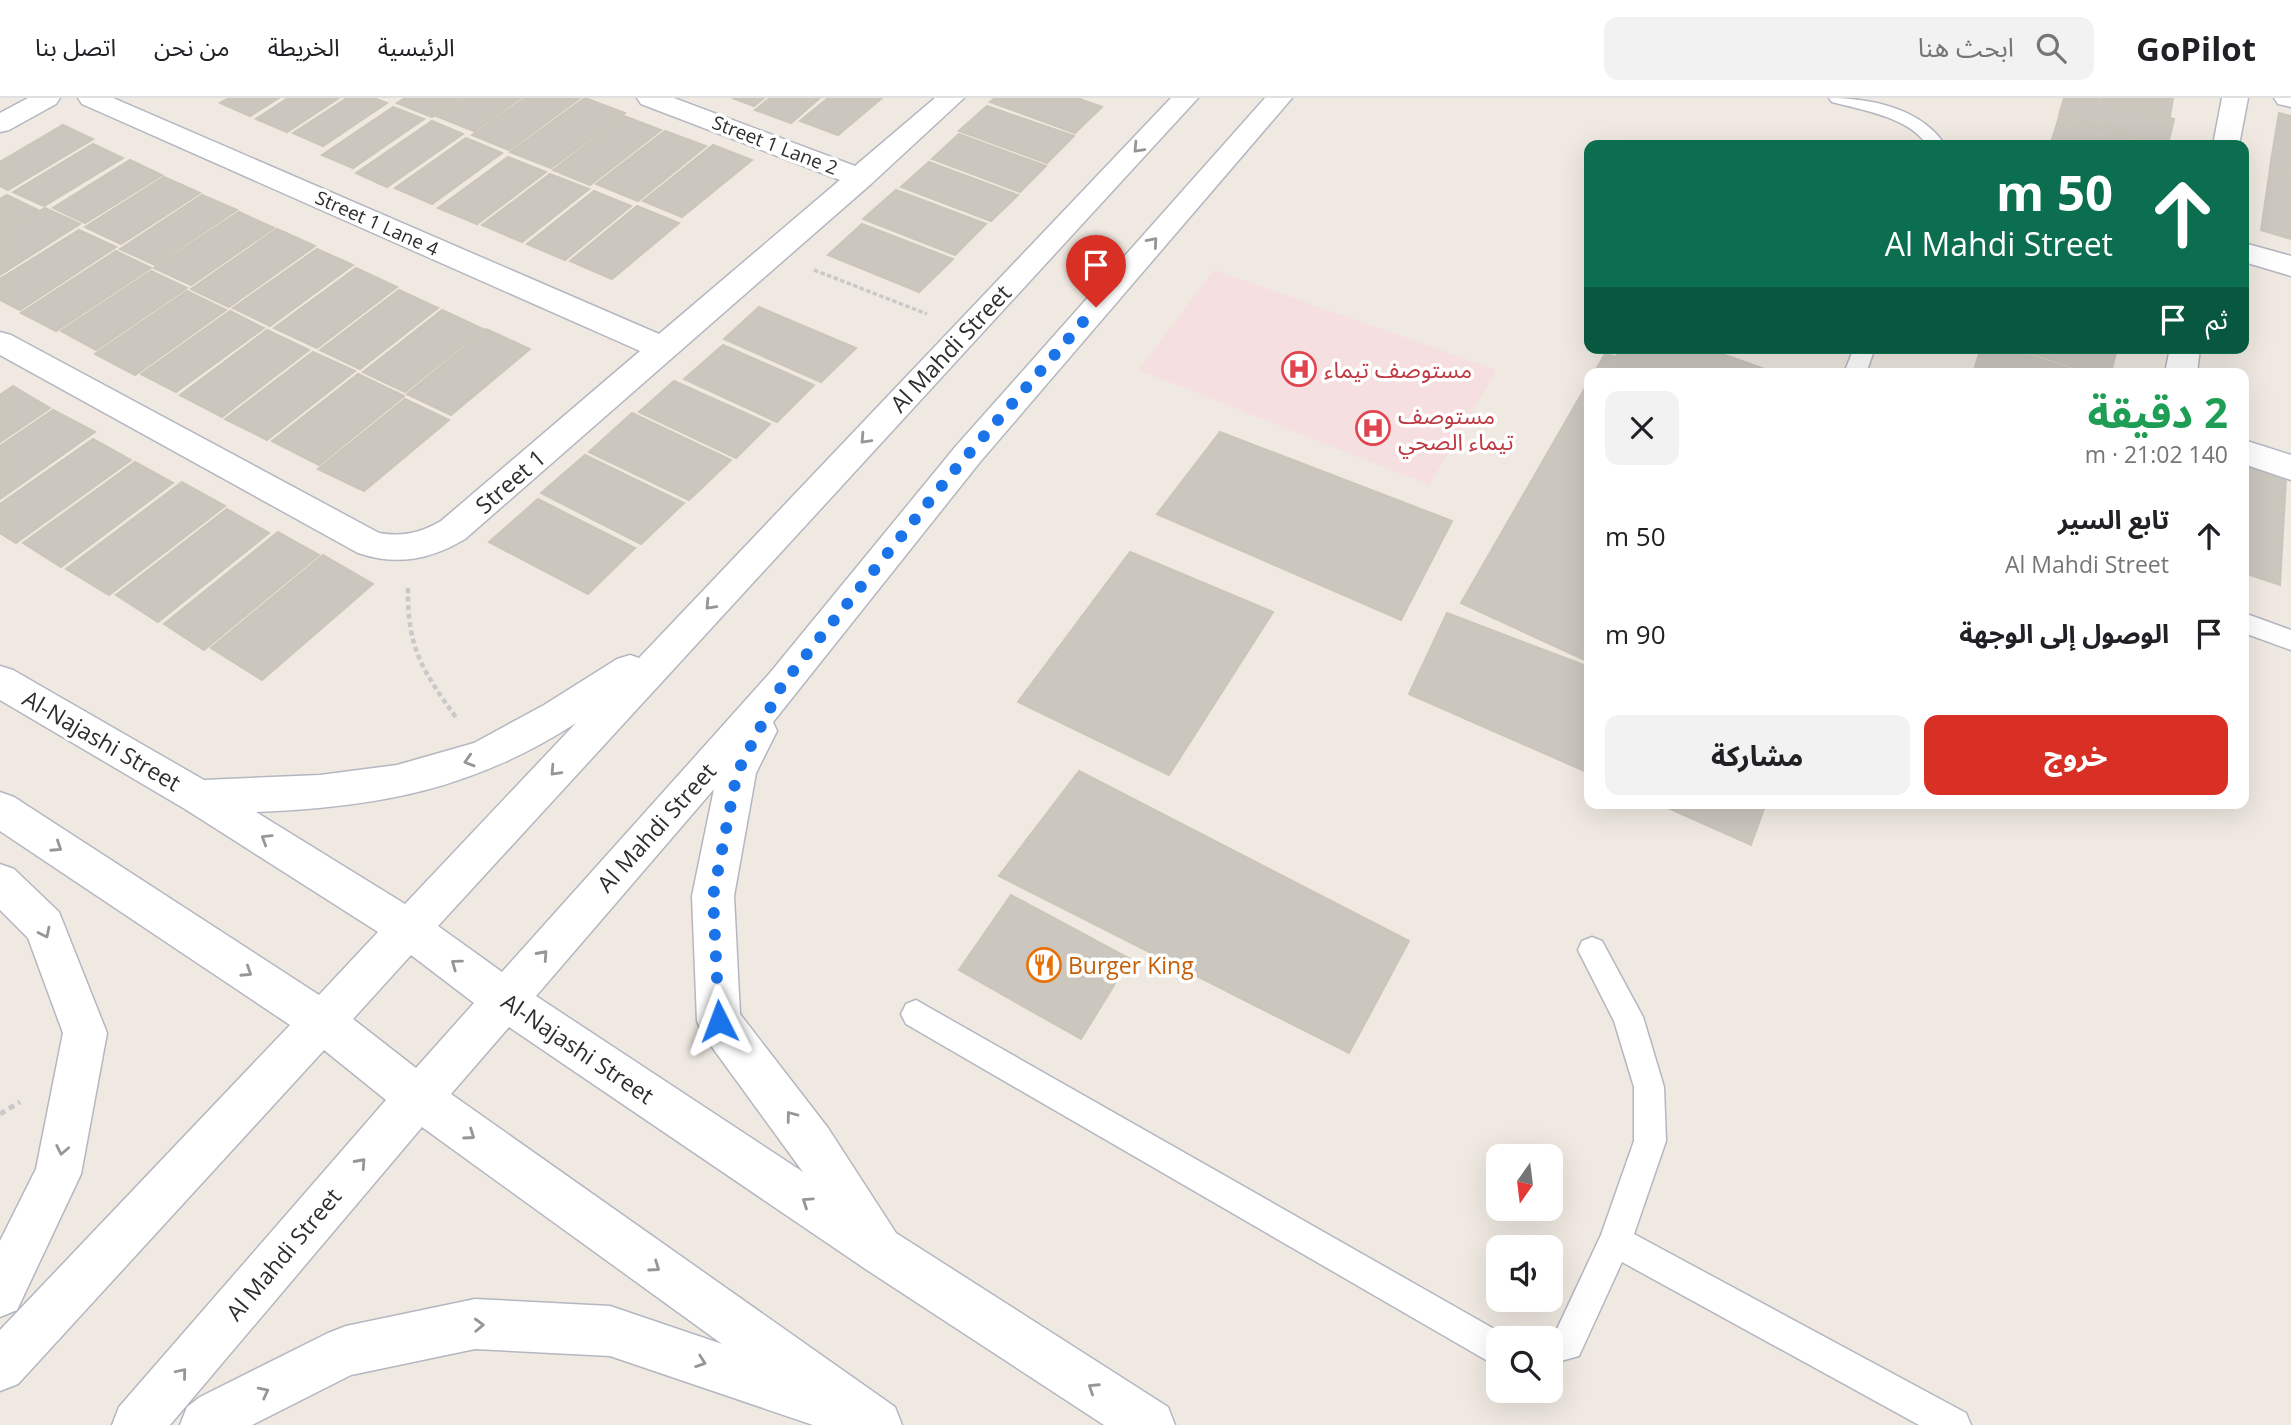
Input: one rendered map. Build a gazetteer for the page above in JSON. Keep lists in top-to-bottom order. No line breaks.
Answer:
{"streets":{"main road":["Street 1 Lane 2","Street 1 Lane 4","Al Mahdi Street","Street 1","Al-Najashi Street"]},"crossings":[["Street 1 Lane 2","Street 1"],["Street 1 Lane 4","Street 1"],["Al Mahdi Street","Al-Najashi Street"]],"places":{"hospital":["مستوصف تيماء","مستوصف تيماء الصحي"],"restaurant":["Burger King"]},"north":"bottom","page":{"header":"GoPilot","search":"ابحث هنا","nav":["الرئيسية","الخريطة","من نحن","اتصل بنا"],"turn":["50 m","Al Mahdi Street"],"then":"ثم","heading":["2 دقيقة","140 m · 21:02"],"list":[{"name":"تابع السير","note":"Al Mahdi Street","value":"50 m"},{"name":"الوصول إلى الوجهة","value":"90 m"}],"buttons":["خروج","مشاركة"]}}
